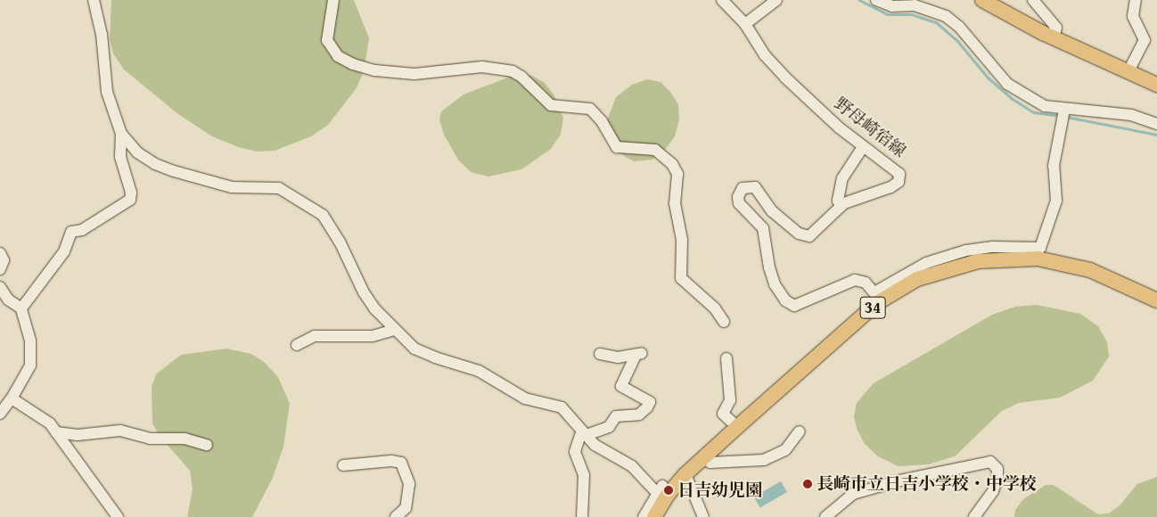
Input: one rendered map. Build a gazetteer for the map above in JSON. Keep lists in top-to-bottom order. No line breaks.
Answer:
{"streets":{"main road":["34"],"street":["野母崎宿線"]},"crossings":[["野母崎宿線","34"]],"places":["長崎市立日吉小学校・中学校","日吉幼児園"]}
